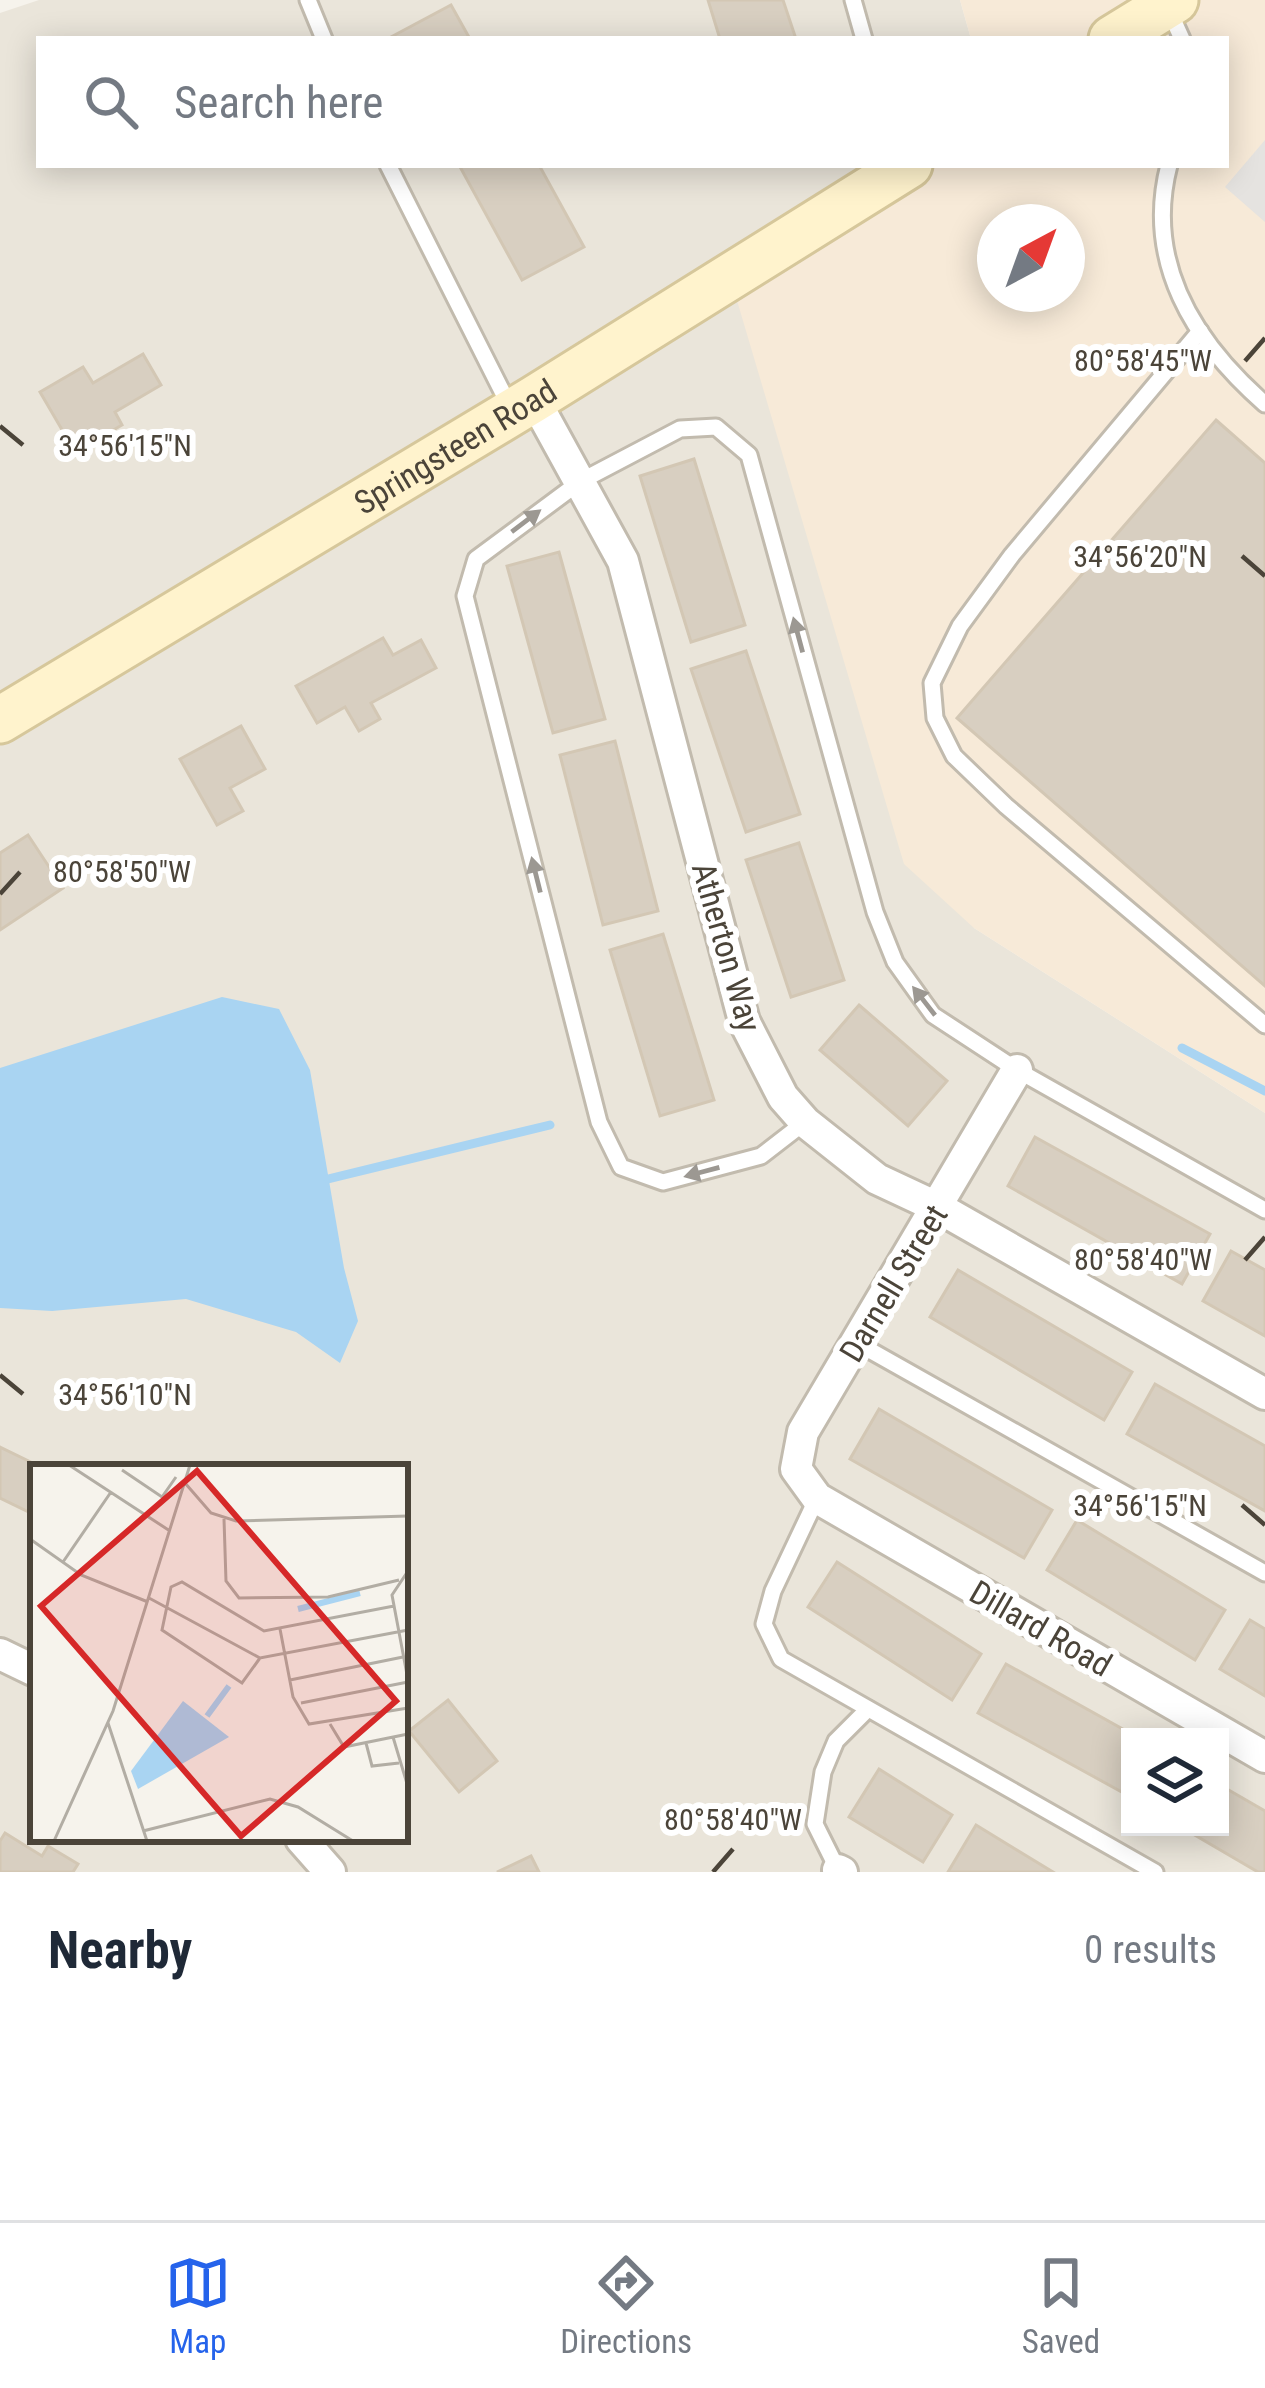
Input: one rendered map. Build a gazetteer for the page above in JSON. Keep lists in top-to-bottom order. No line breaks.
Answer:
{"streets":{"street":["Springsteen Road","Atherton Way","Darnell Street","Dillard Road"]},"crossings":[["Springsteen Road","Atherton Way"],["Atherton Way","Darnell Street"],["Darnell Street","Dillard Road"]],"north":"top right","page":{"search":"Search here","heading":["Nearby","0 results"],"nav":["Map","Directions","Saved"]},"coordinates":["80°58'45\"W","34°56'15\"N","34°56'20\"N","80°58'50\"W","80°58'40\"W","34°56'10\"N"]}
